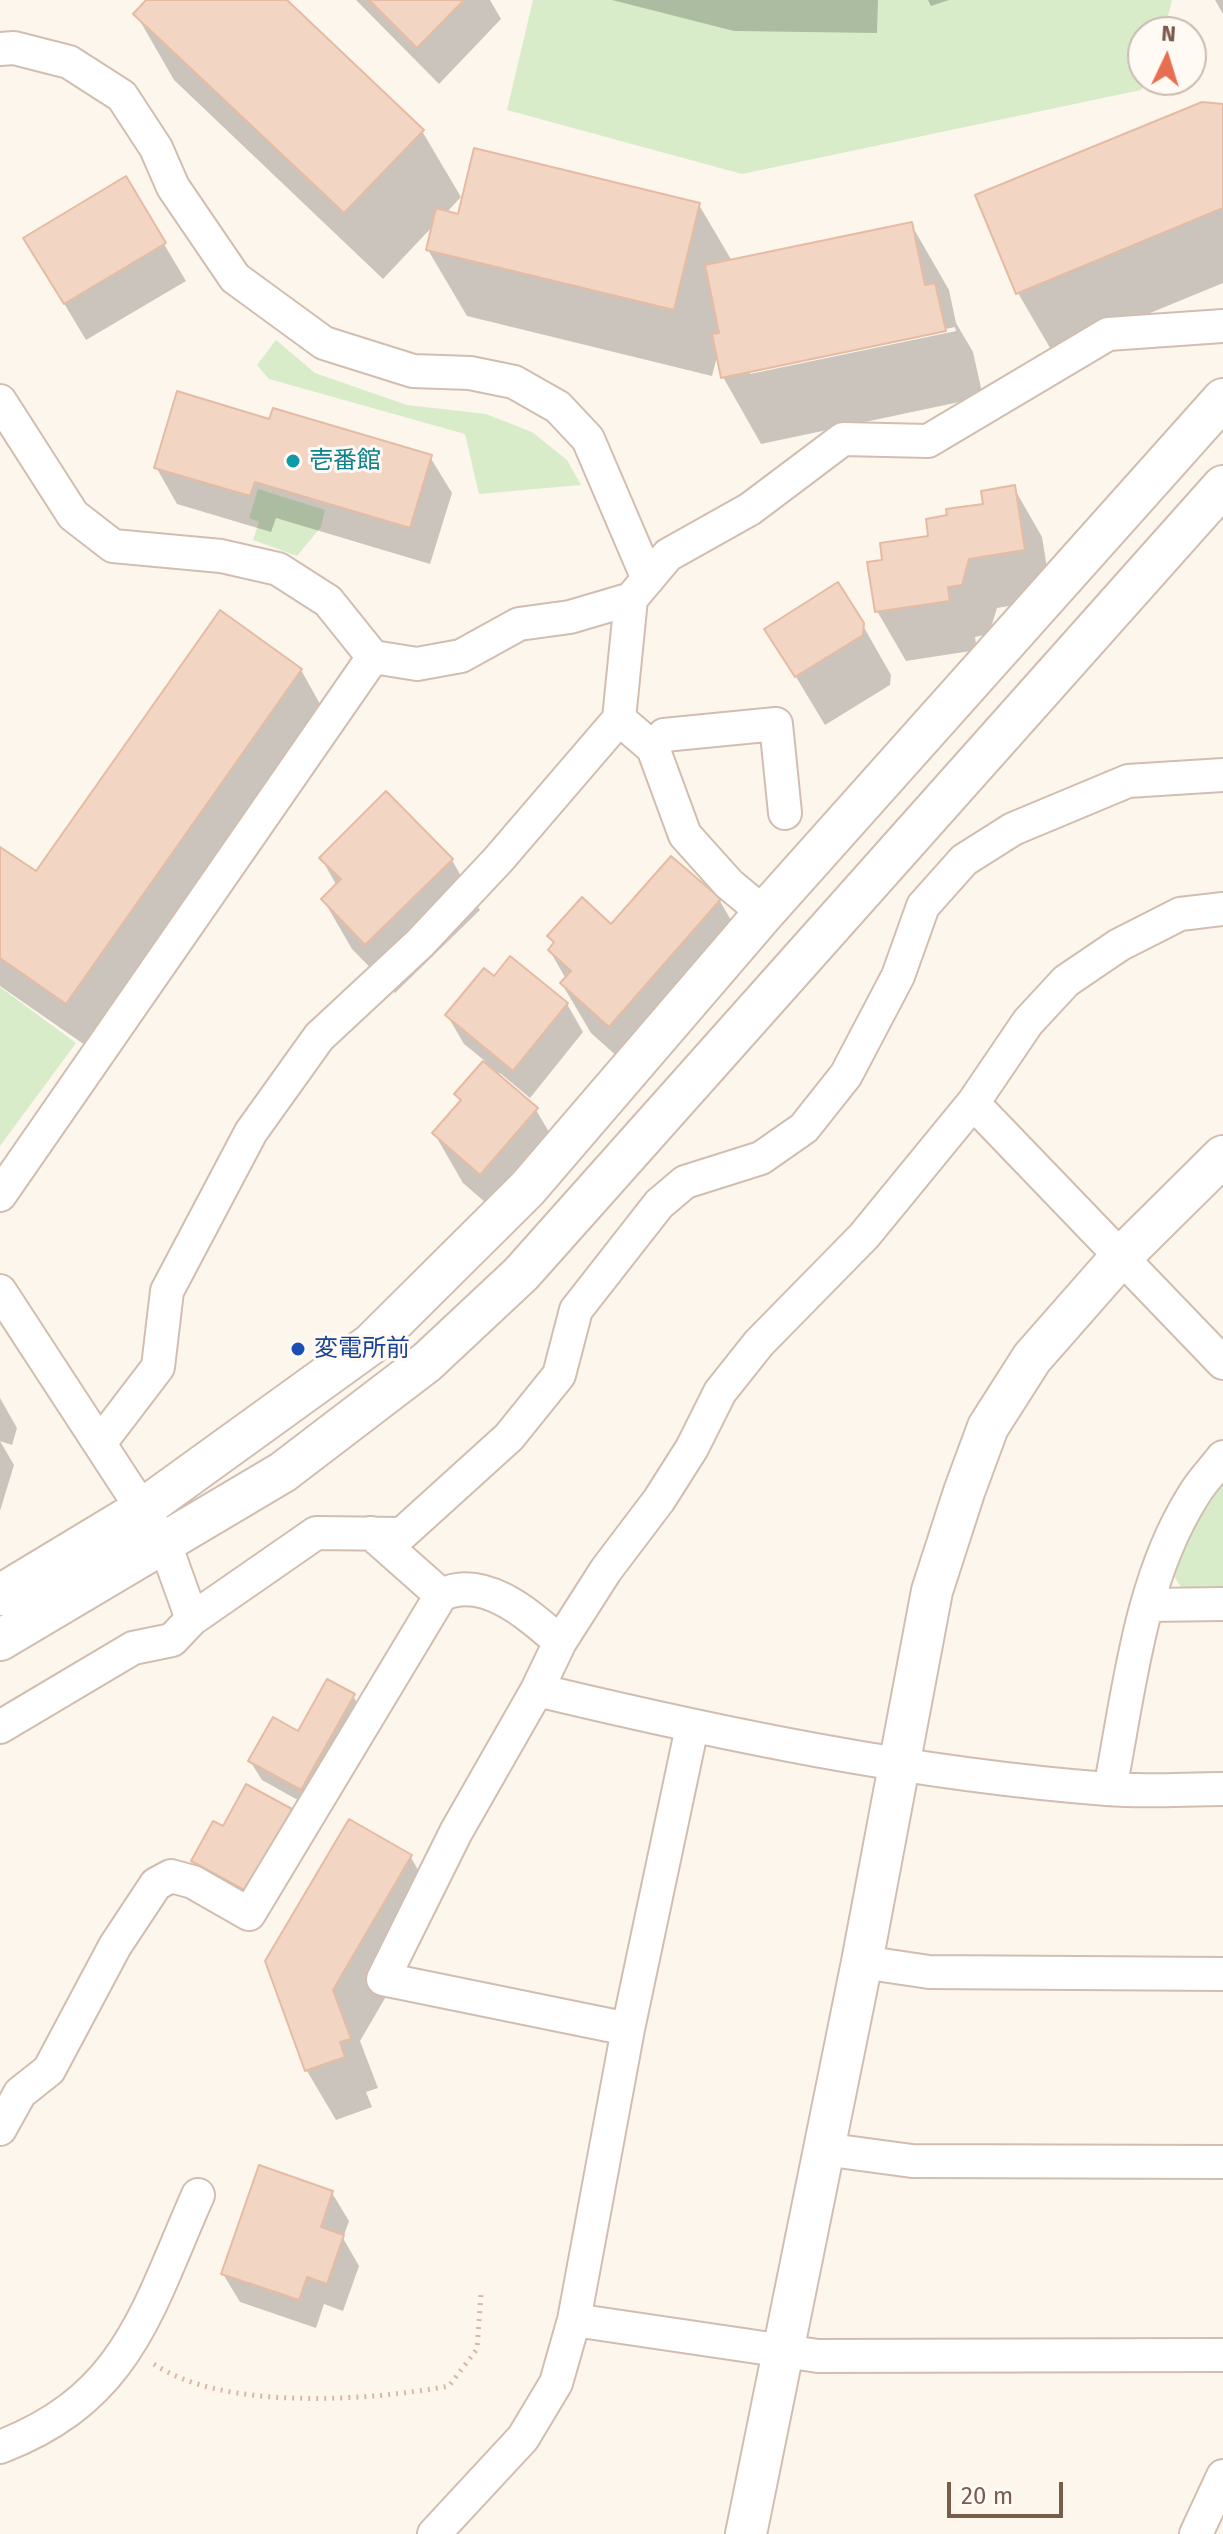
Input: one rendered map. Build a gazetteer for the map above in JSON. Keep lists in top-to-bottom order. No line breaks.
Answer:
{"places":["壱番館","変電所前"],"scale_bar":"20 m","north":"top"}
